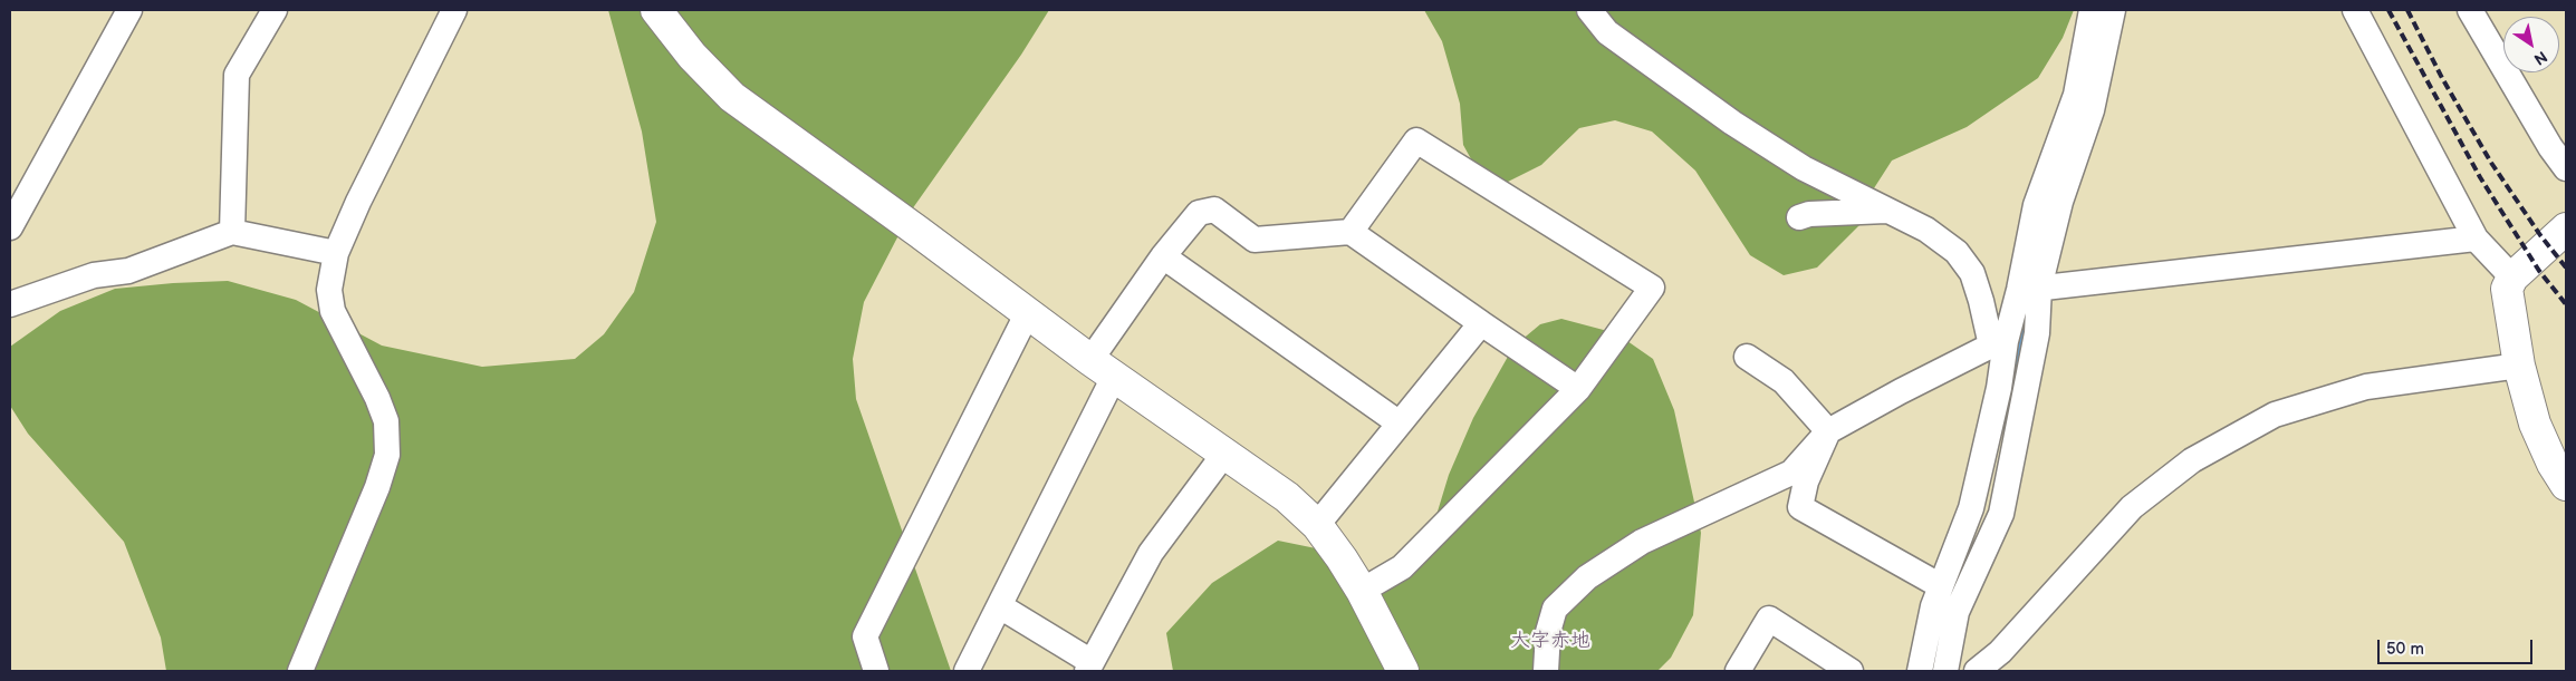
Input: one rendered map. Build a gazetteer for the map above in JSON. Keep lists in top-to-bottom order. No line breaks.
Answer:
{"districts":["大字赤地"],"scale_bar":"50 m","north":"bottom right"}
